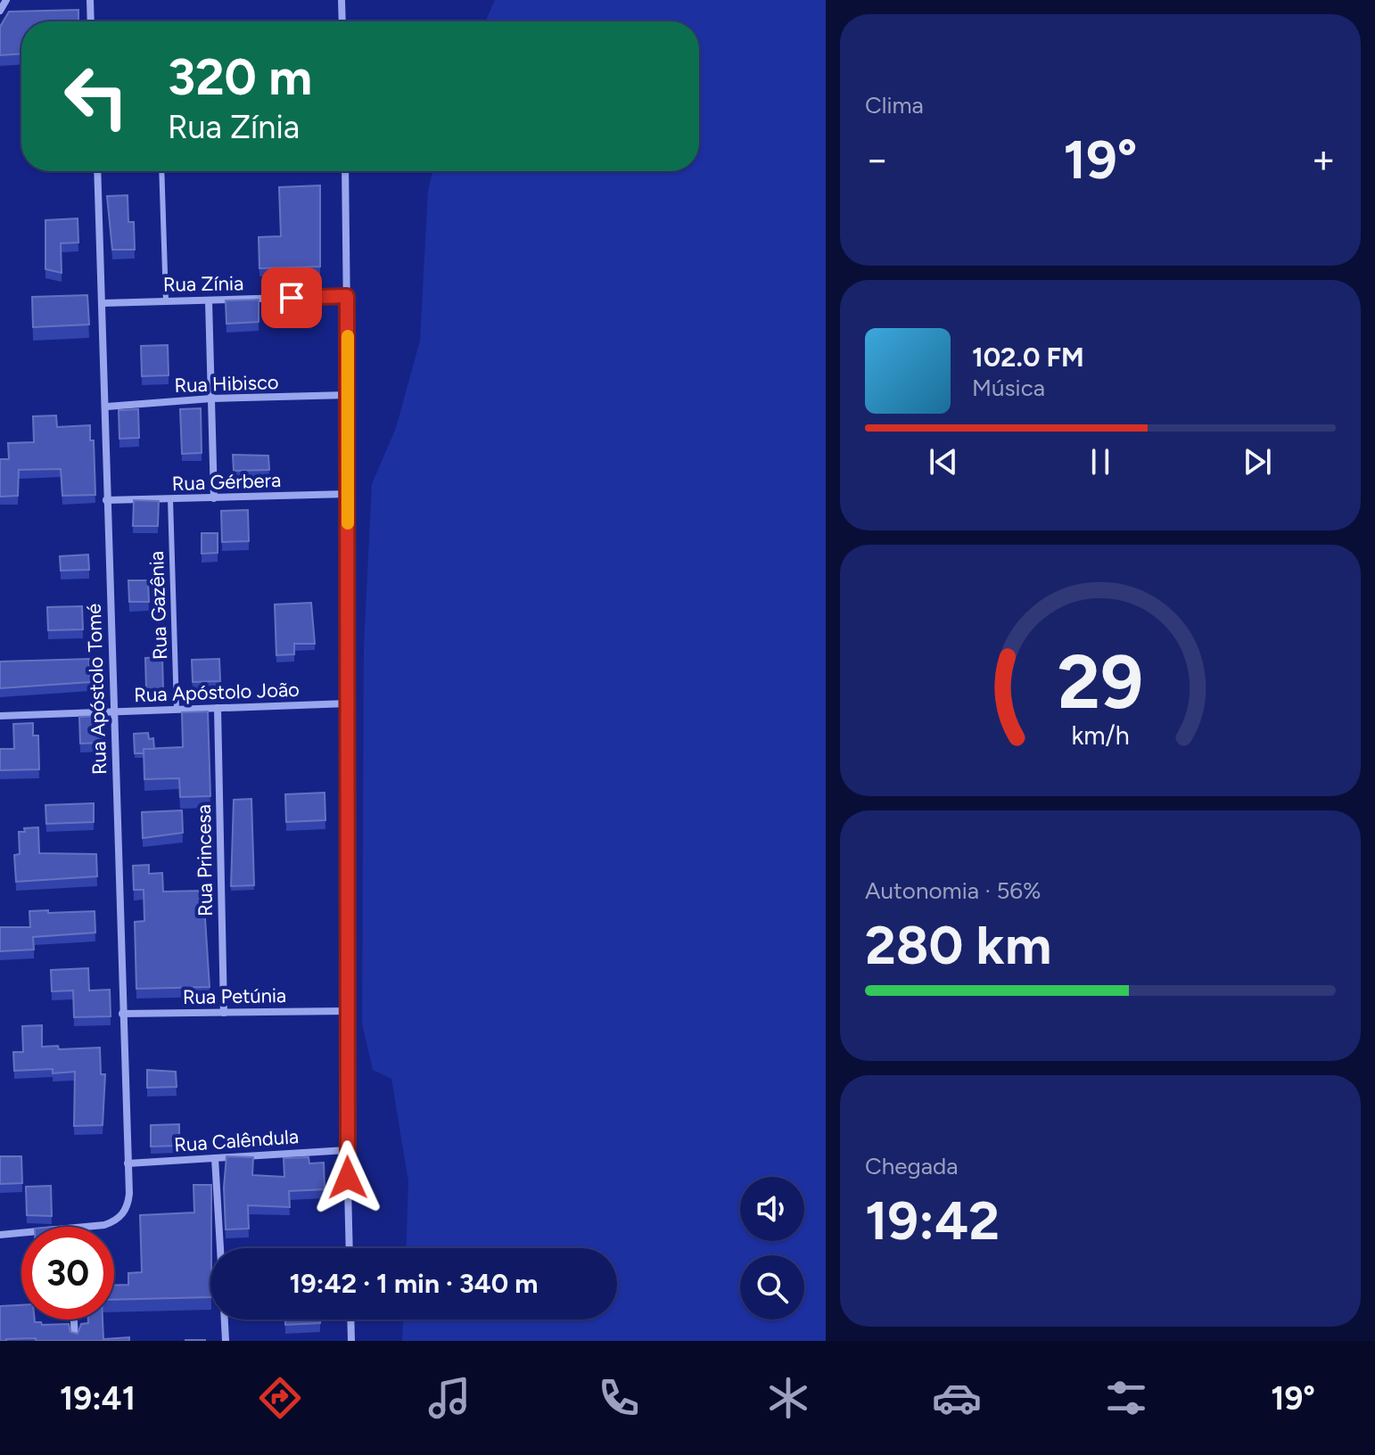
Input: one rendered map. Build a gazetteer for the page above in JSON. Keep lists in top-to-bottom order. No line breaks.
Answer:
{"streets":{"street":["Rua Zínia","Rua Hibisco","Rua Gérbera","Rua Apóstolo Tomé","Rua Apóstolo João","Rua Princesa","Rua Petúnia","Rua Calêndula"],"lane":["Rua Gazênia"]},"crossings":[["Rua Zínia","Rua Apóstolo Tomé"],["Rua Hibisco","Rua Apóstolo Tomé"],["Rua Gérbera","Rua Gazênia"],["Rua Gérbera","Rua Apóstolo Tomé"],["Rua Gazênia","Rua Apóstolo João"],["Rua Apóstolo Tomé","Rua Apóstolo João"],["Rua Apóstolo Tomé","Rua Petúnia"],["Rua Apóstolo Tomé","Rua Calêndula"],["Rua Apóstolo João","Rua Princesa"],["Rua Princesa","Rua Petúnia"]],"page":{"tile":["Clima",["Autonomia · 56%","280 km"],["Chegada","19:42"]],"turn":["320 m","Rua Zínia"],"heat":["−","19°","+"],"song":["102.0 FM","Música"],"limit":"30","trip":"19:42 · 1 min · 340 m","tabs":["19:41","19°"],"gauge":["29","km/h"]}}
